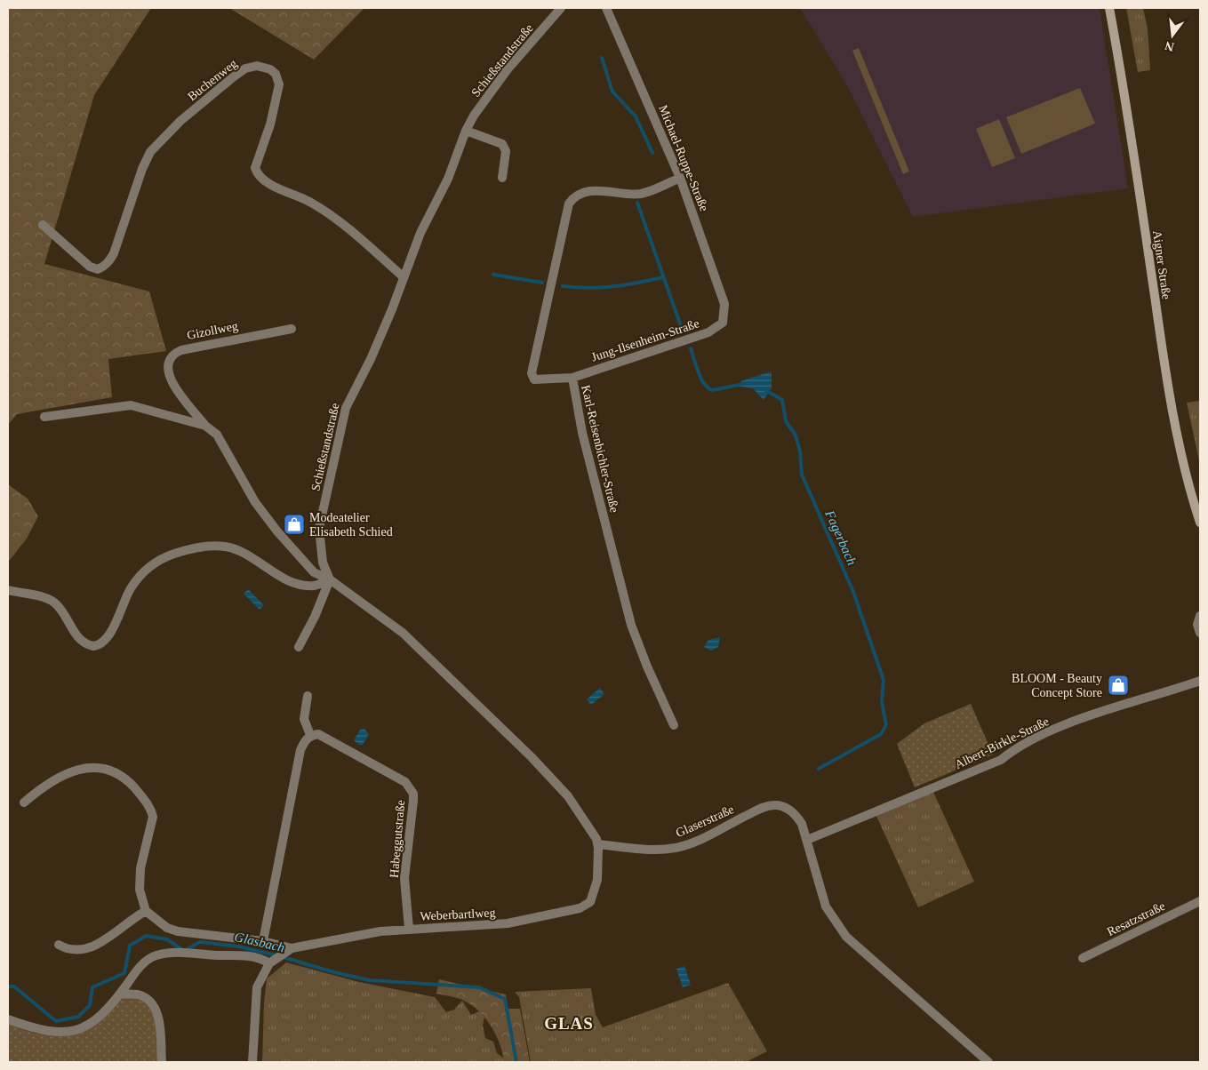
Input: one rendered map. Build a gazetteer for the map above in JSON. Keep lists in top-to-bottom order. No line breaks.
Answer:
{"streets":{"main road":["Aigner Straße"],"street":["Schießstandstraße","Buchenweg","Michael-Ruppe-Straße","Gizollweg","Jung-Ilsenheim-Straße","Karl-Reisenbichler-Straße","Albert-Birkle-Straße","Glaserstraße","Habeggutstraße","Weberbartlweg","Resatzstraße"]},"crossings":[["Schießstandstraße","Buchenweg"],["Schießstandstraße","Gizollweg"],["Michael-Ruppe-Straße","Jung-Ilsenheim-Straße"],["Michael-Ruppe-Straße","Karl-Reisenbichler-Straße"],["Jung-Ilsenheim-Straße","Karl-Reisenbichler-Straße"],["Albert-Birkle-Straße","Glaserstraße"],["Glaserstraße","Weberbartlweg"],["Habeggutstraße","Weberbartlweg"]],"districts":["GLAS"],"water":["Fagerbach","Glasbach"],"places":{"shop":["Modeatelier Elisabeth Schied","BLOOM - Beauty Concept Store"]},"north":"bottom"}
